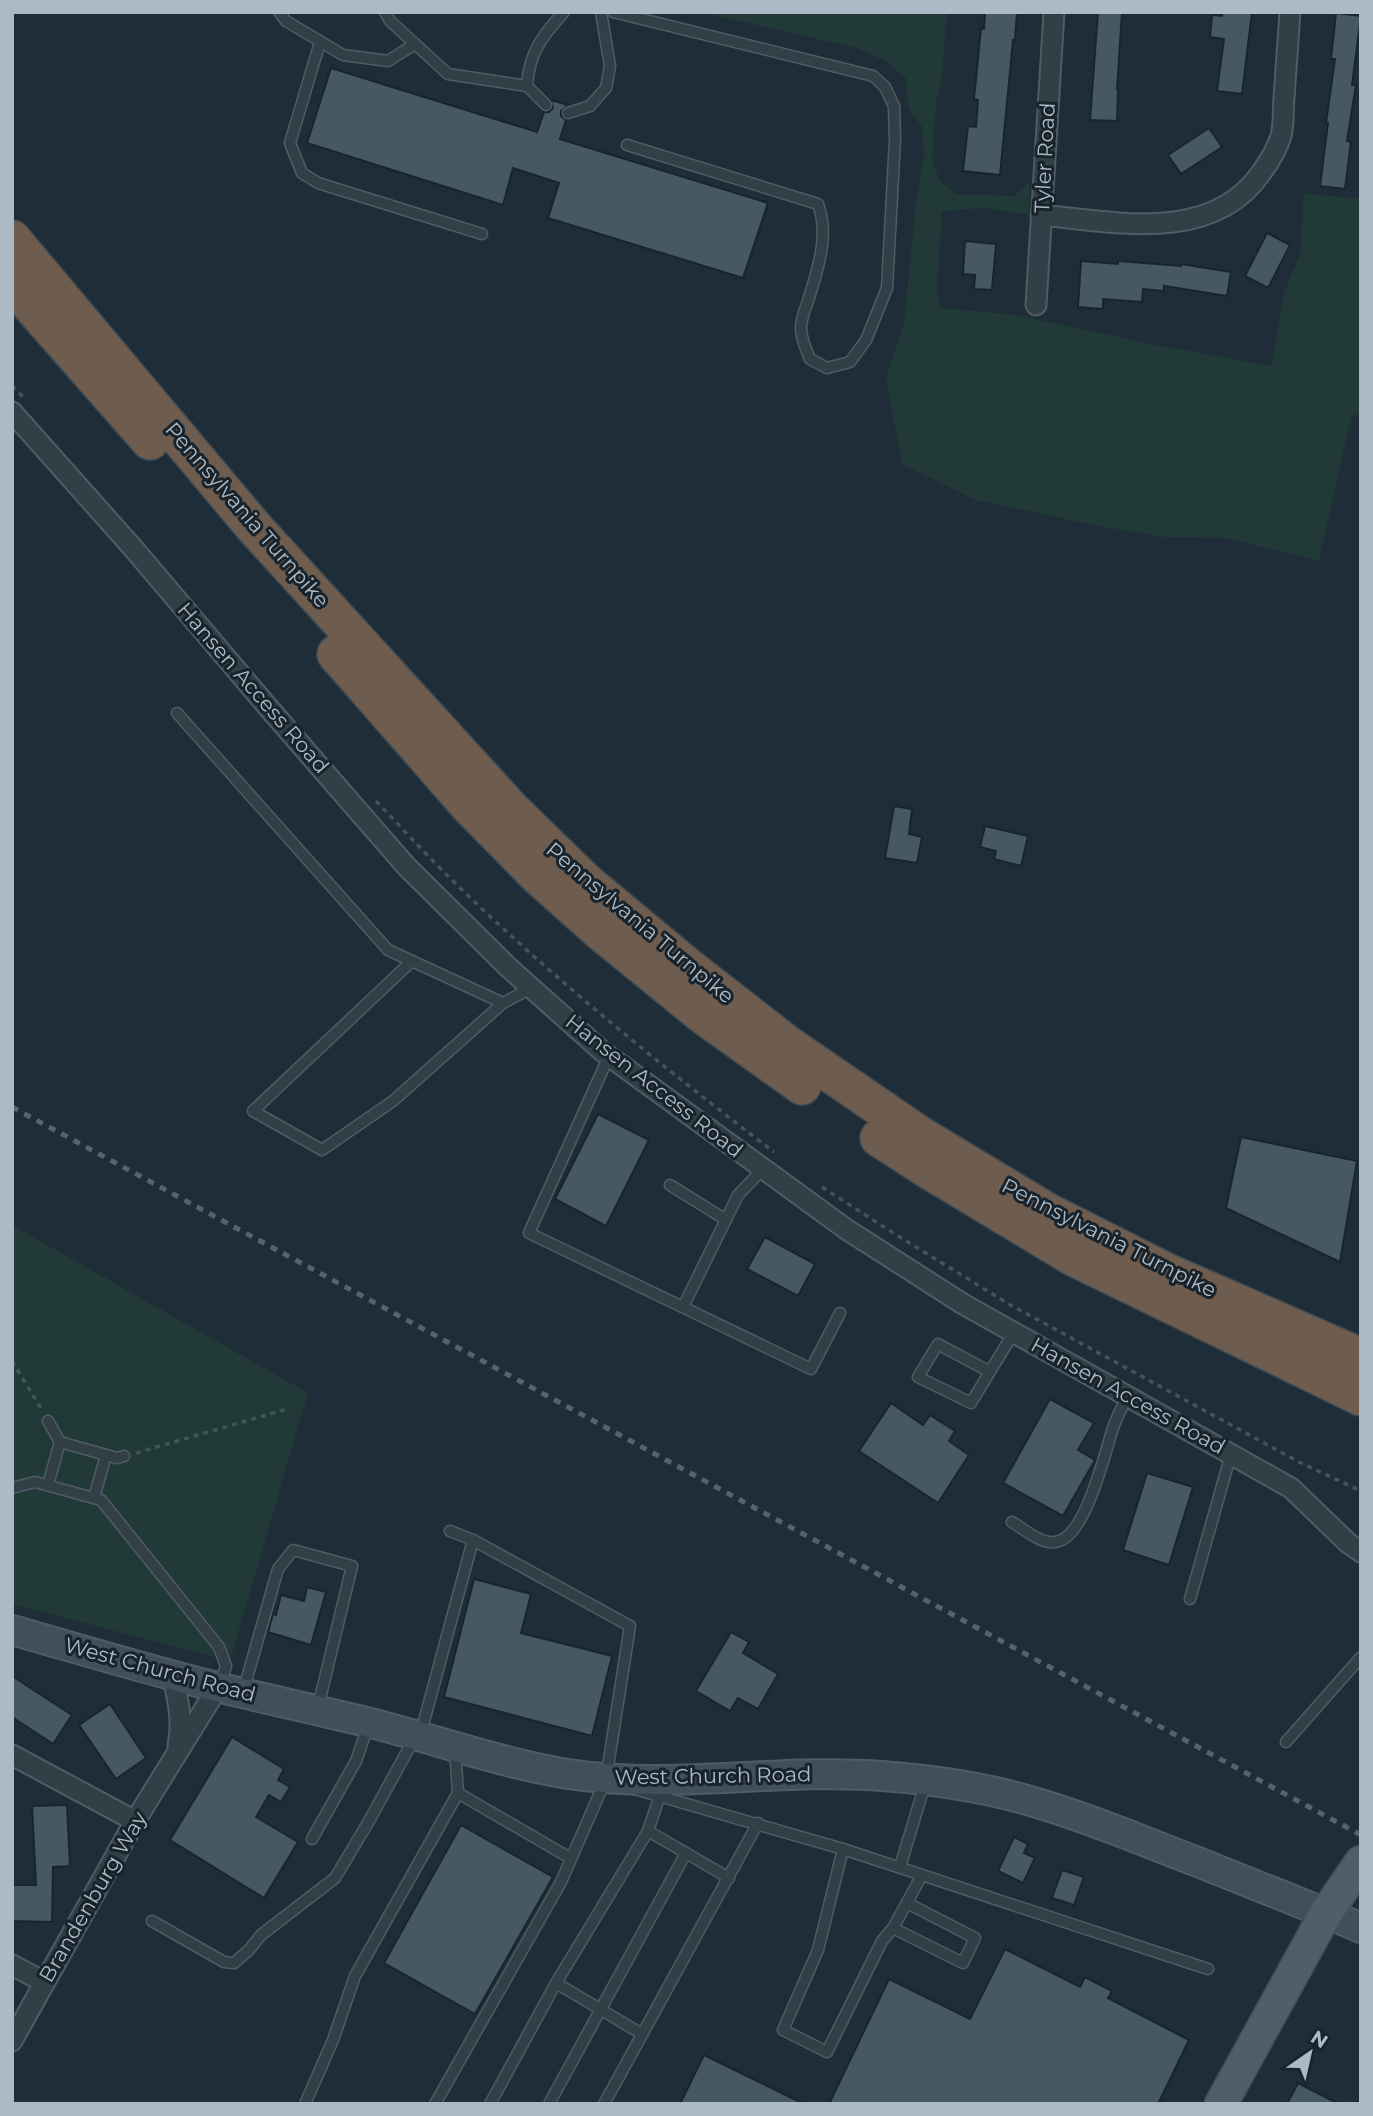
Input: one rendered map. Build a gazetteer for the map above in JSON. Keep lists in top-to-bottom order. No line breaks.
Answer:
{"streets":{"highway":["Pennsylvania Turnpike"],"street":["Tyler Road","Hansen Access Road","West Church Road","Brandenburg Way"]},"crossings":[["West Church Road","Brandenburg Way"]],"north":"top right"}
